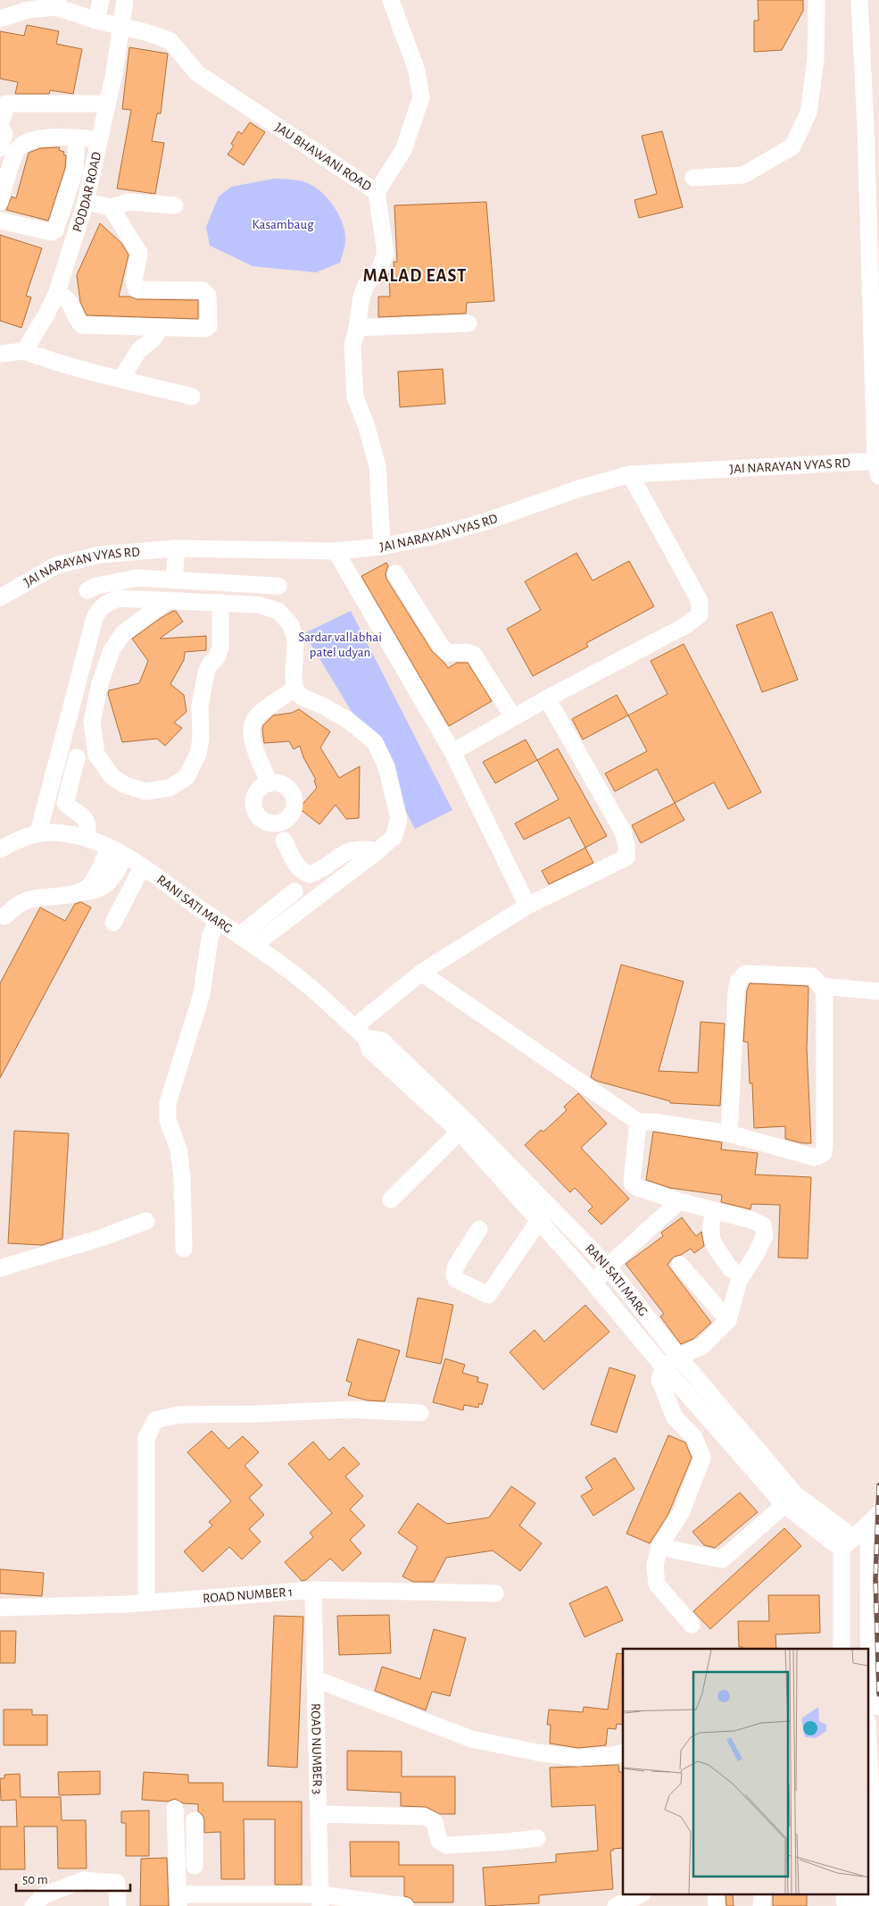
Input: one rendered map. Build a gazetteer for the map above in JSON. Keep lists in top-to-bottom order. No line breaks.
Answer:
{"streets":{"street":["JAU BHAWANI ROAD","PODDAR ROAD","JAI NARAYAN VYAS RD","RANI SATI MARG","ROAD NUMBER 1","ROAD NUMBER 3"]},"crossings":[["JAU BHAWANI ROAD","PODDAR ROAD"],["JAU BHAWANI ROAD","JAI NARAYAN VYAS RD"],["ROAD NUMBER 1","ROAD NUMBER 3"]],"districts":["MALAD EAST"],"parks":["Kasambaug","Sardar vallabhai patel udyan"],"scale_bar":"50 m"}
